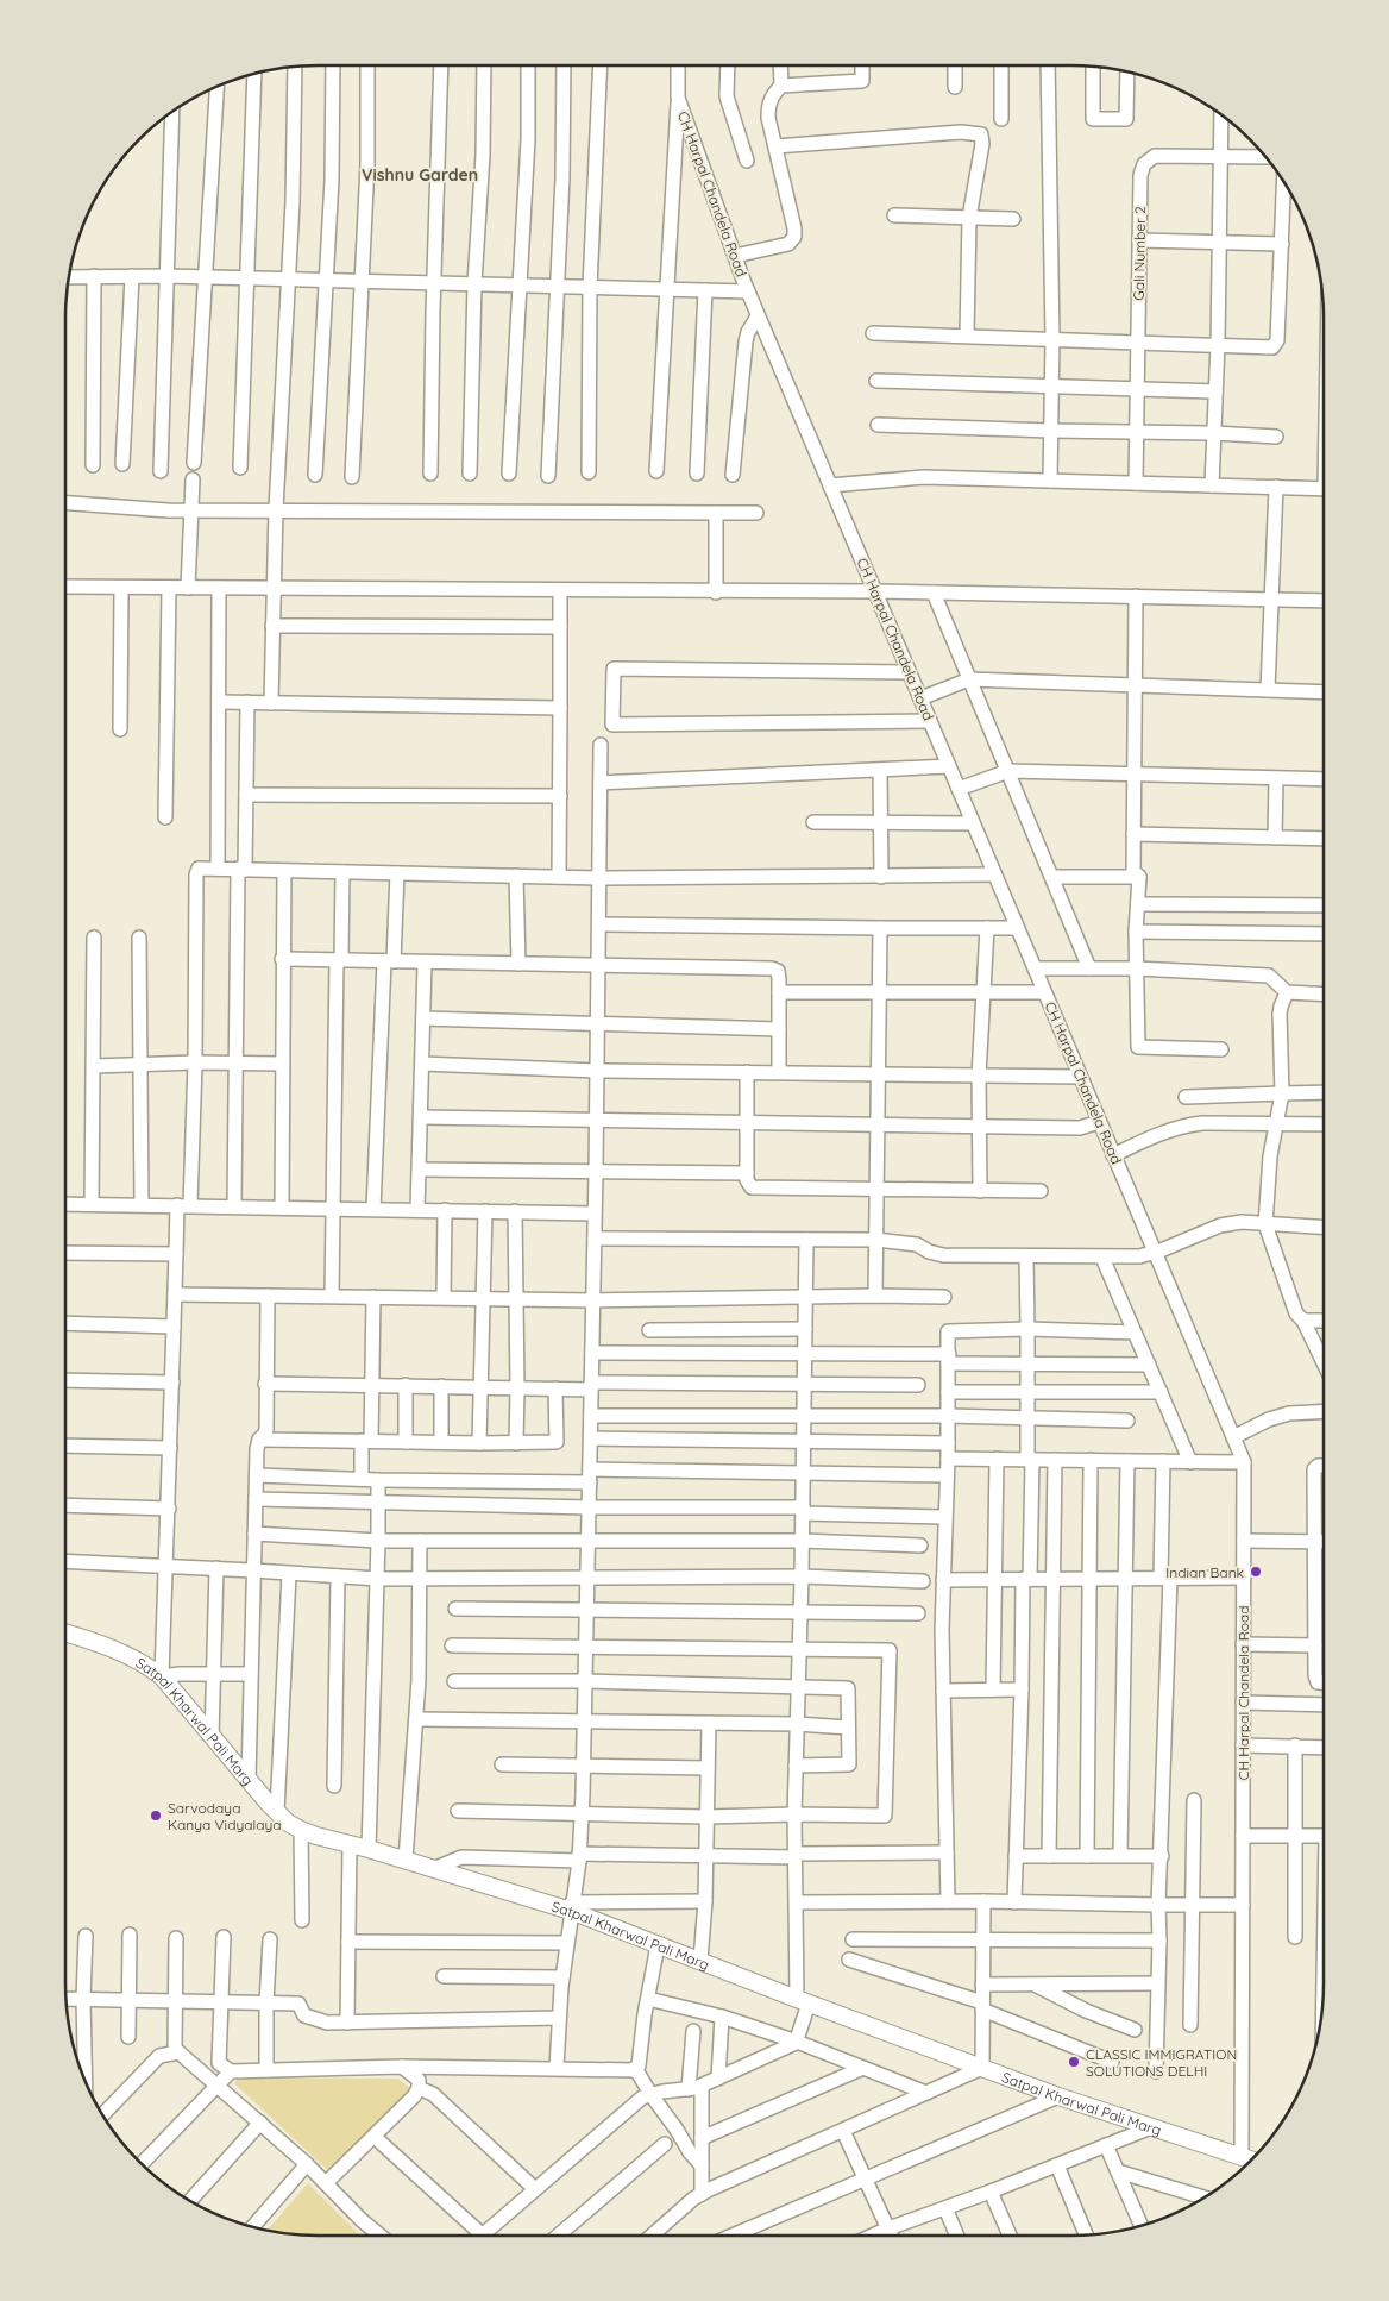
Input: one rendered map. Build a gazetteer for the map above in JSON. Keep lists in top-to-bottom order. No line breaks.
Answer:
{"streets":{"street":["CH Harpal Chandela Road","Gali Number 2","Satpal Kharwal Pali Marg"]},"crossings":[["CH Harpal Chandela Road","Satpal Kharwal Pali Marg"]],"districts":["Vishnu Garden"],"places":["Indian Bank","Sarvodaya Kanya Vidyalaya","CLASSIC IMMIGRATION SOLUTIONS DELHI"]}
